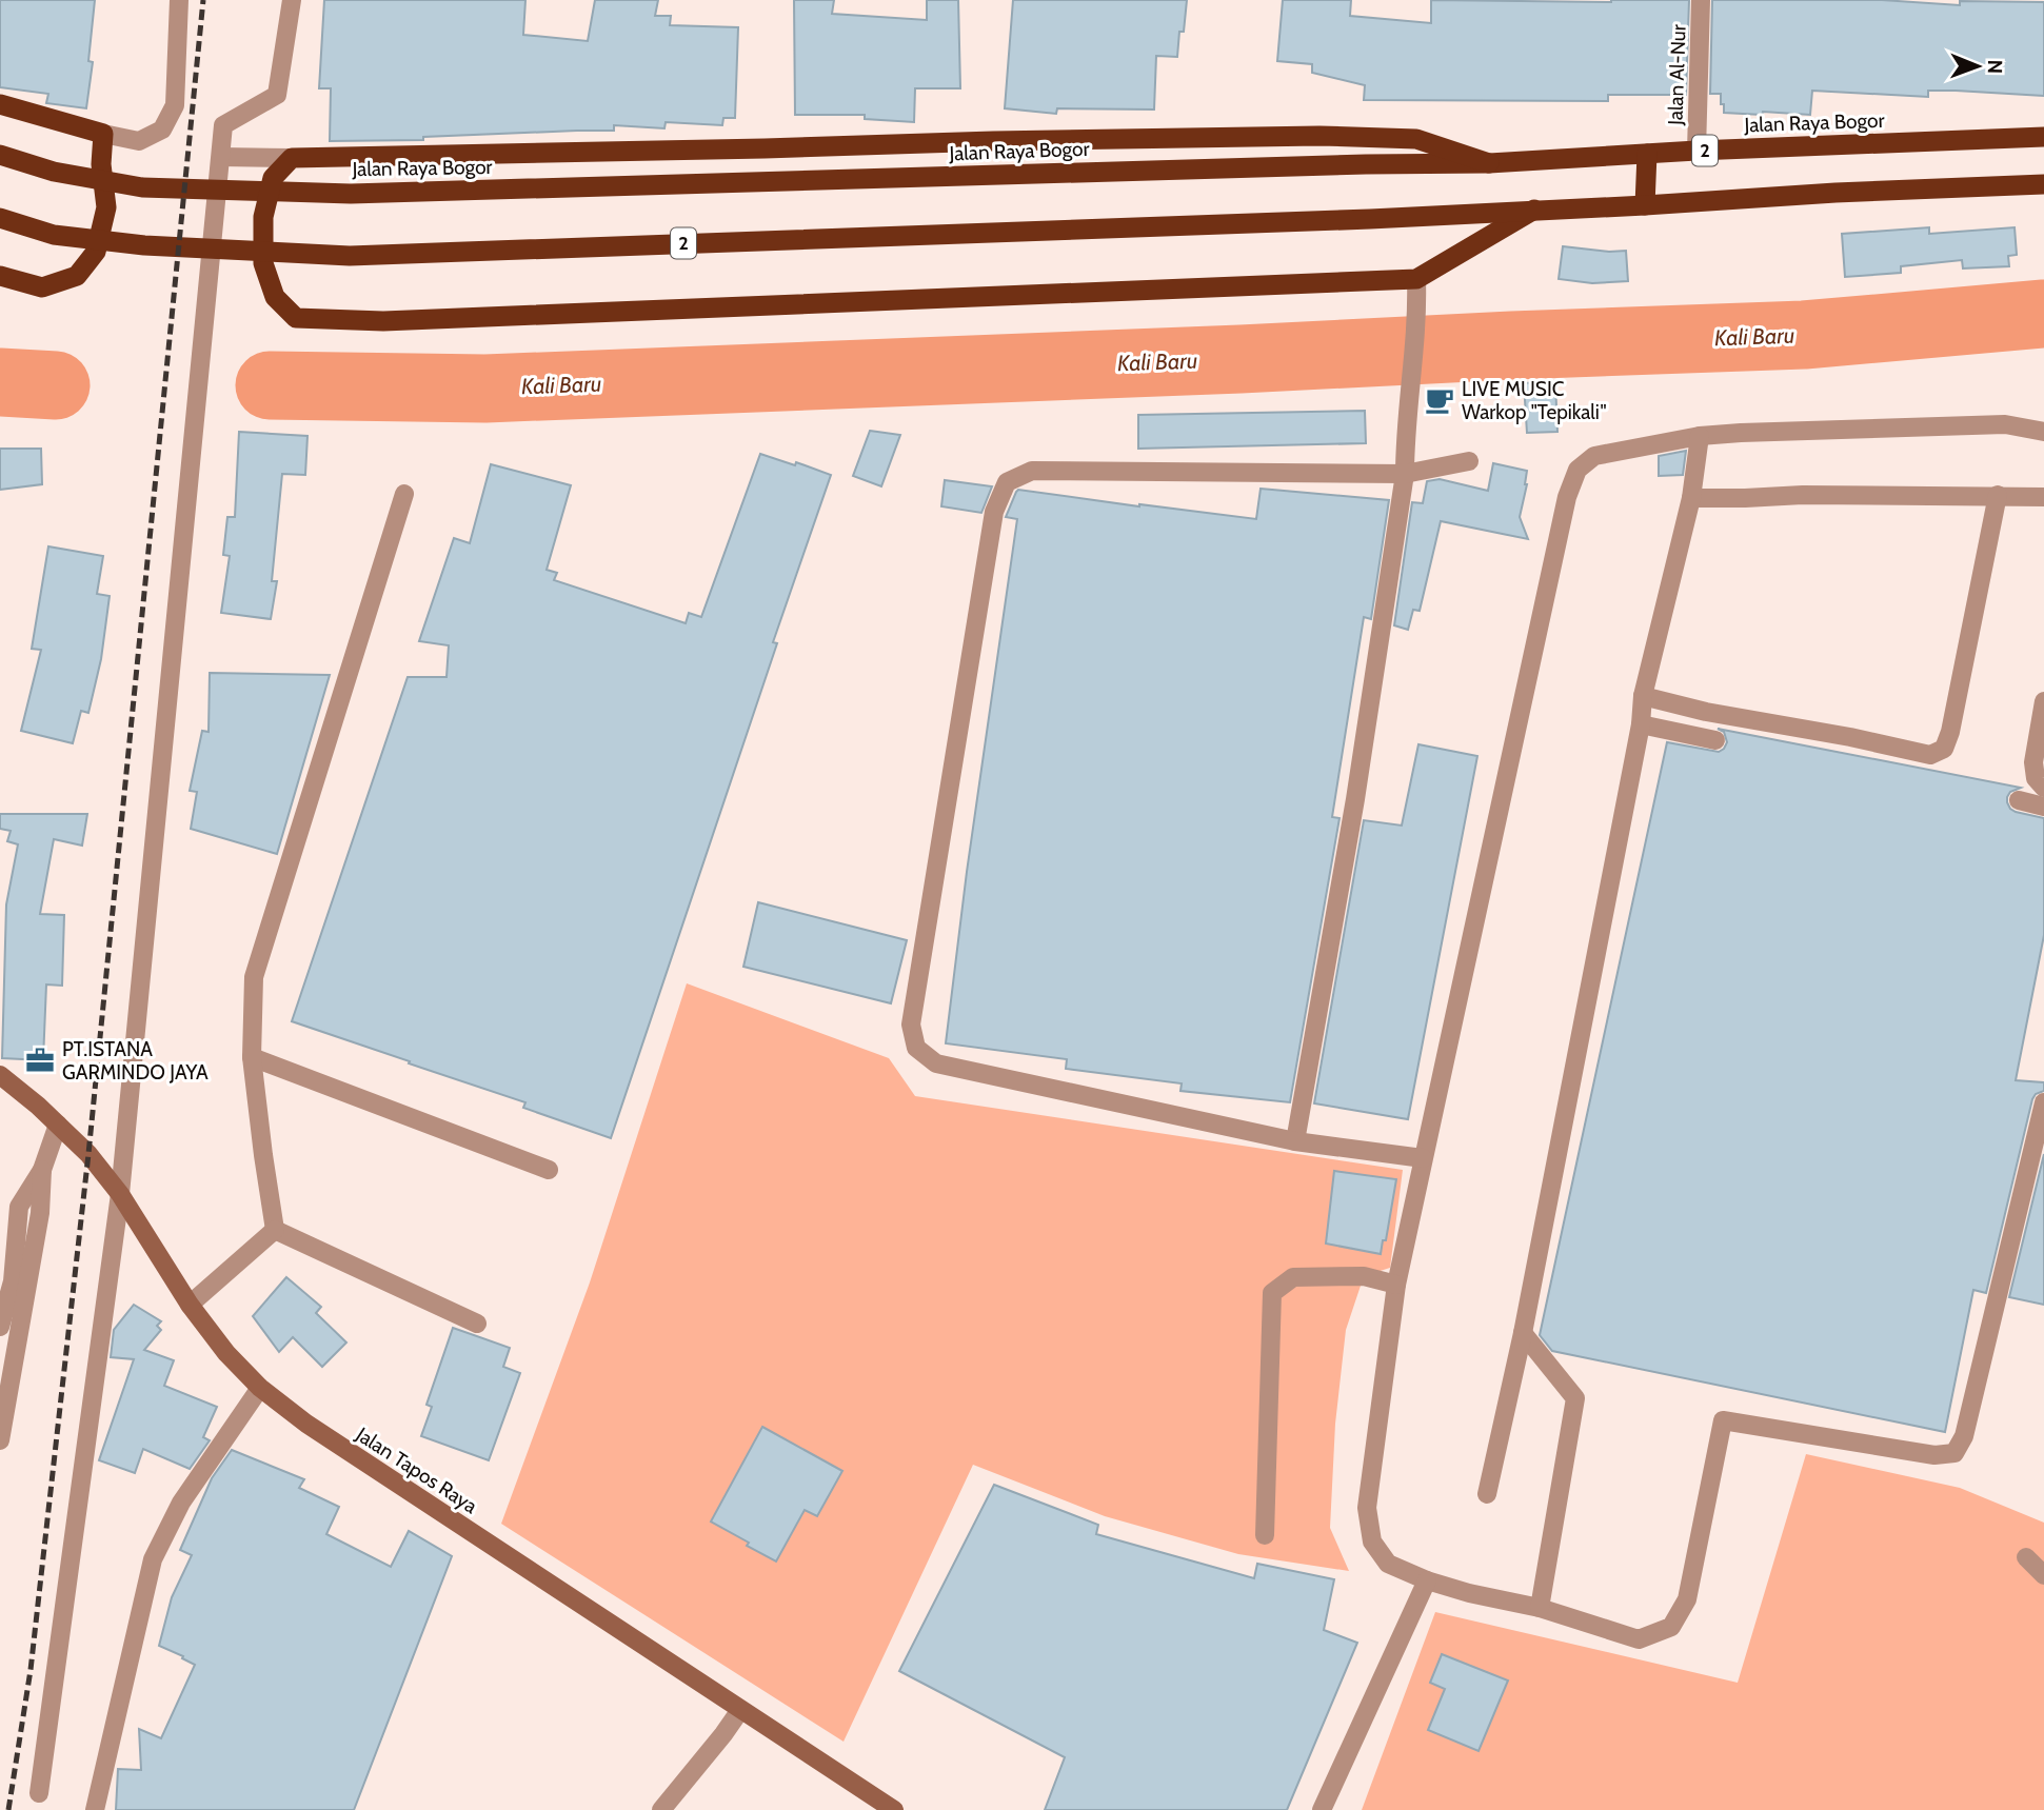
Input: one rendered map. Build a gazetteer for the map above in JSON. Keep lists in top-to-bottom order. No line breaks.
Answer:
{"streets":{"highway":["Jalan Raya Bogor","2"],"main road":["Jalan Tapos Raya"],"street":["Jalan Al-Nur"]},"crossings":[["Jalan Al-Nur","Jalan Raya Bogor"]],"water":["Kali Baru"],"places":{"cafe":["LIVE MUSIC Warkop \"Tepikali\""],"office":["PT.ISTANA GARMINDO JAYA"]},"north":"right"}
